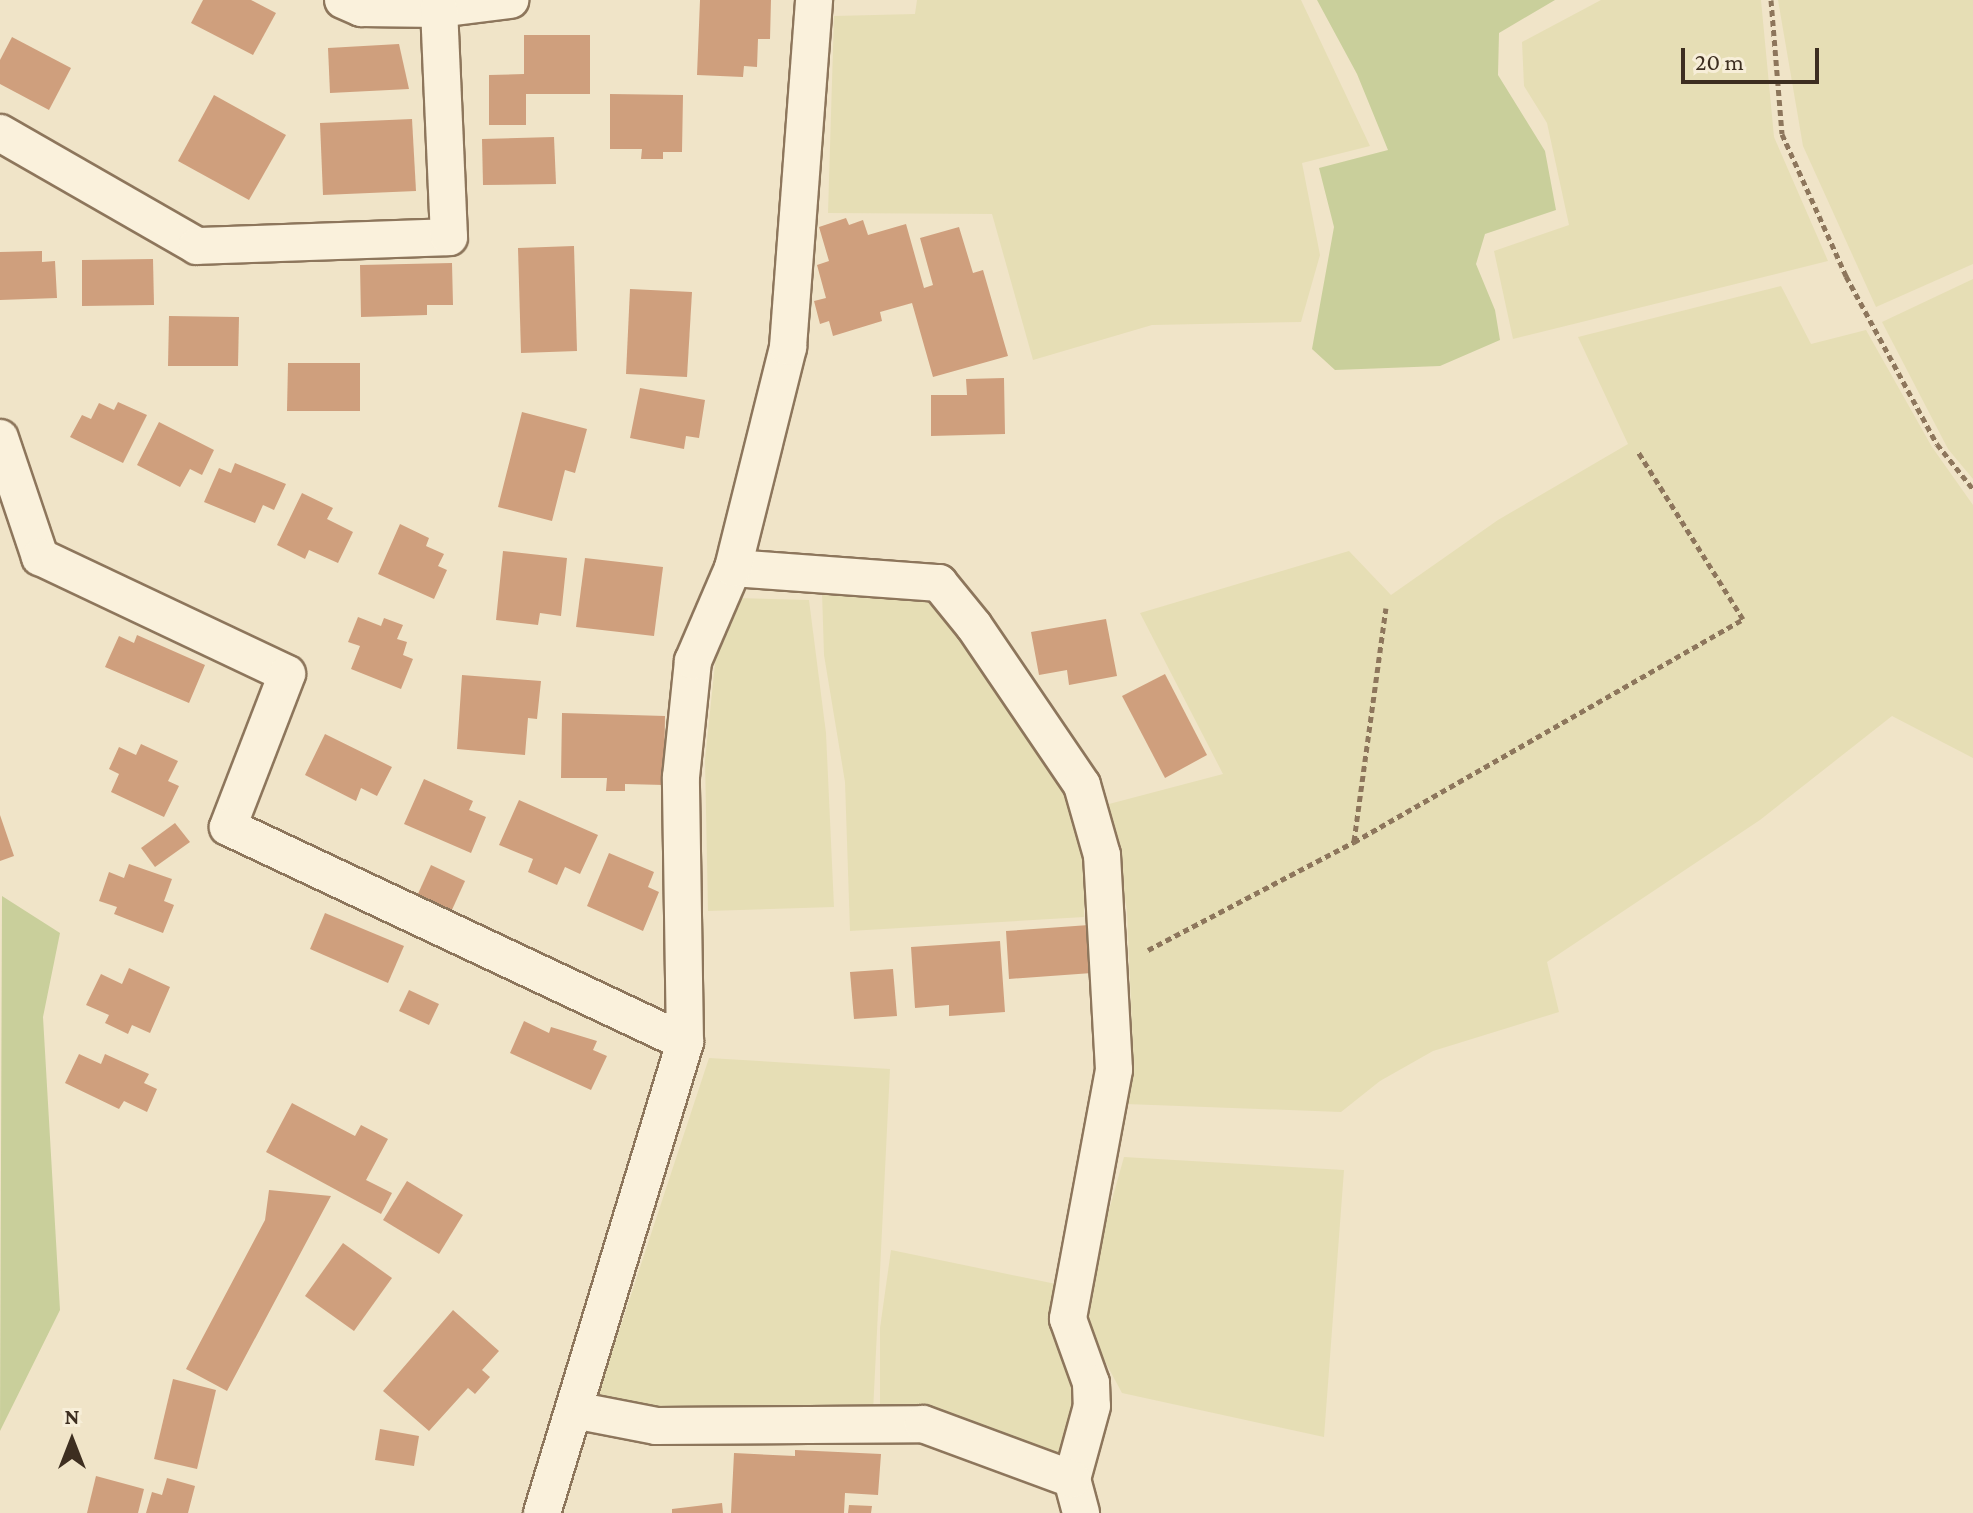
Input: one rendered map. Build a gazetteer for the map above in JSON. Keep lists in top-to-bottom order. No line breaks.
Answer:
{"scale_bar":"20 m","north":"top"}
